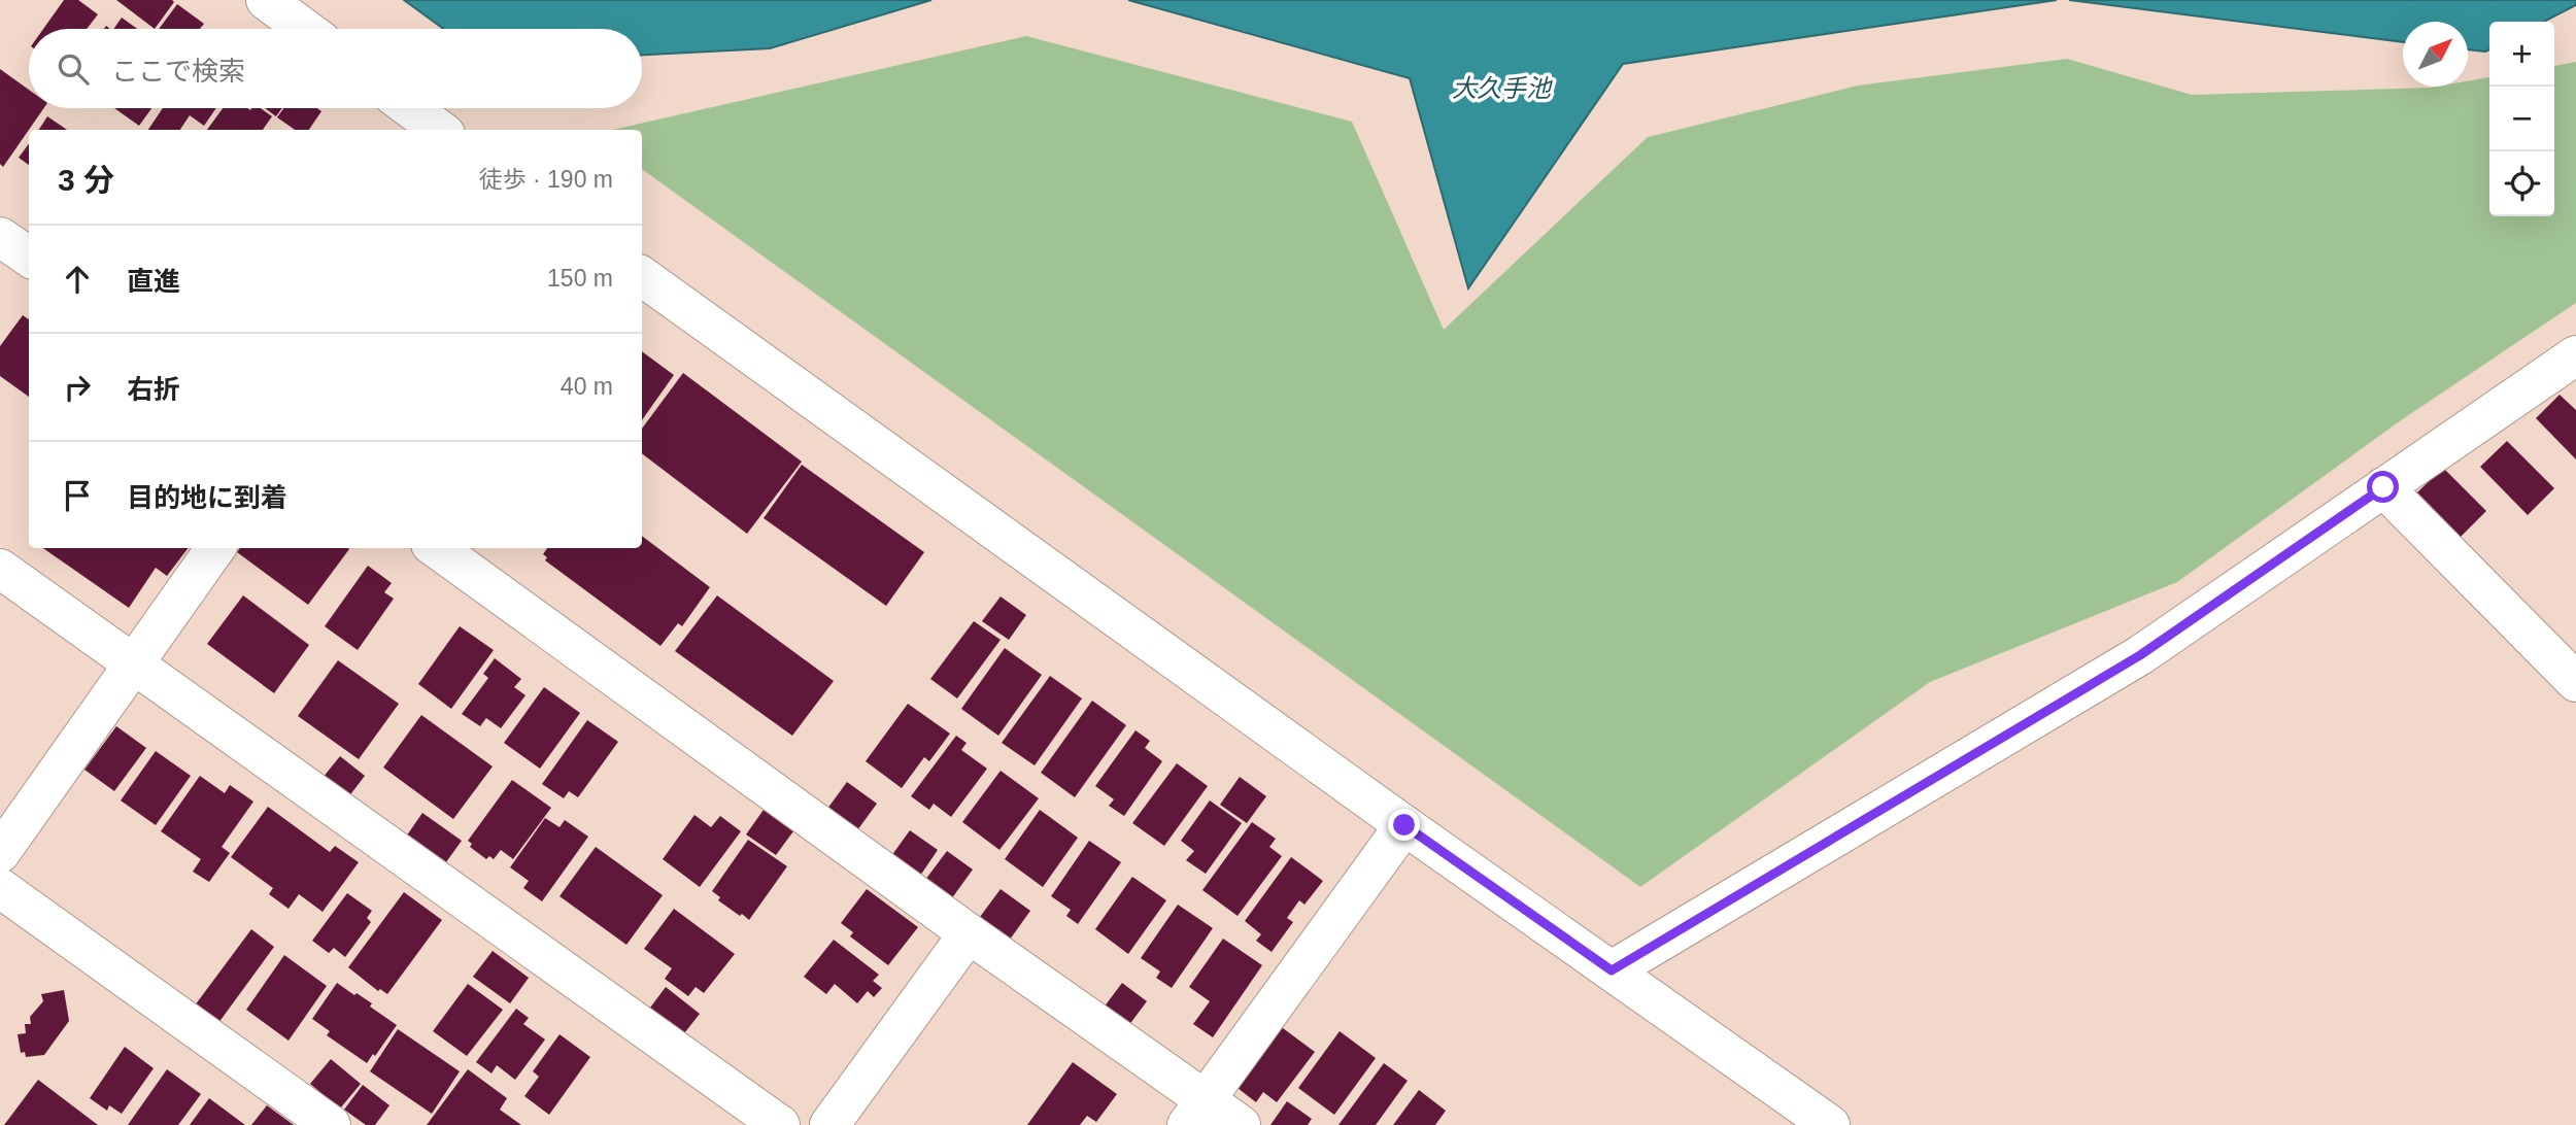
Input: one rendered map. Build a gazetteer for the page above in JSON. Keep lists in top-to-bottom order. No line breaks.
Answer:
{"water":["大久手池"],"north":"top right","page":{"map_buttons":["+","−"],"search":"ここで検索","heading":["3 分","徒歩 · 190 m"],"list":[["直進","150 m"],["右折","40 m"],"目的地に到着"]}}
